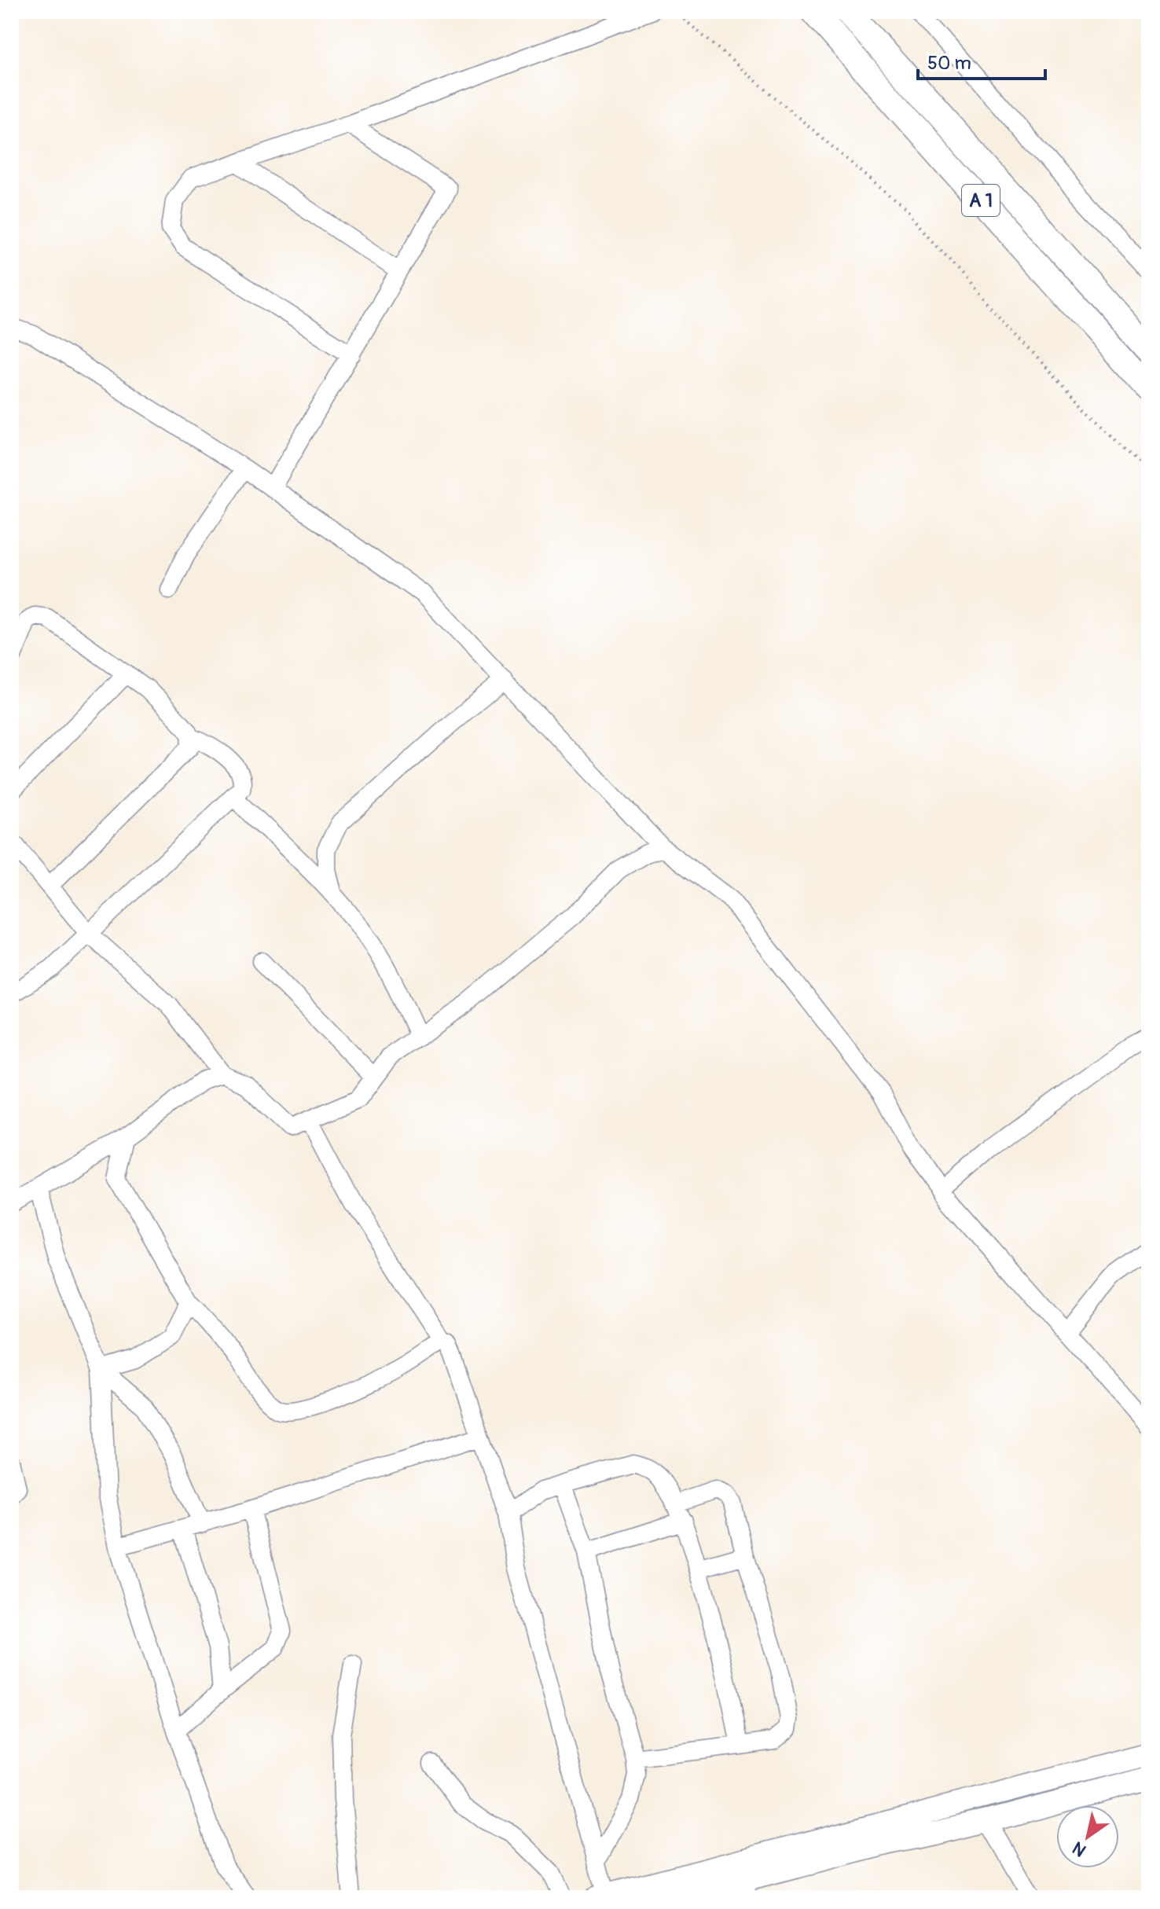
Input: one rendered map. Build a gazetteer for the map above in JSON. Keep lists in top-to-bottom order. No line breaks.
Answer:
{"streets":{"highway":["A 1"]},"scale_bar":"50 m","north":"bottom left"}
